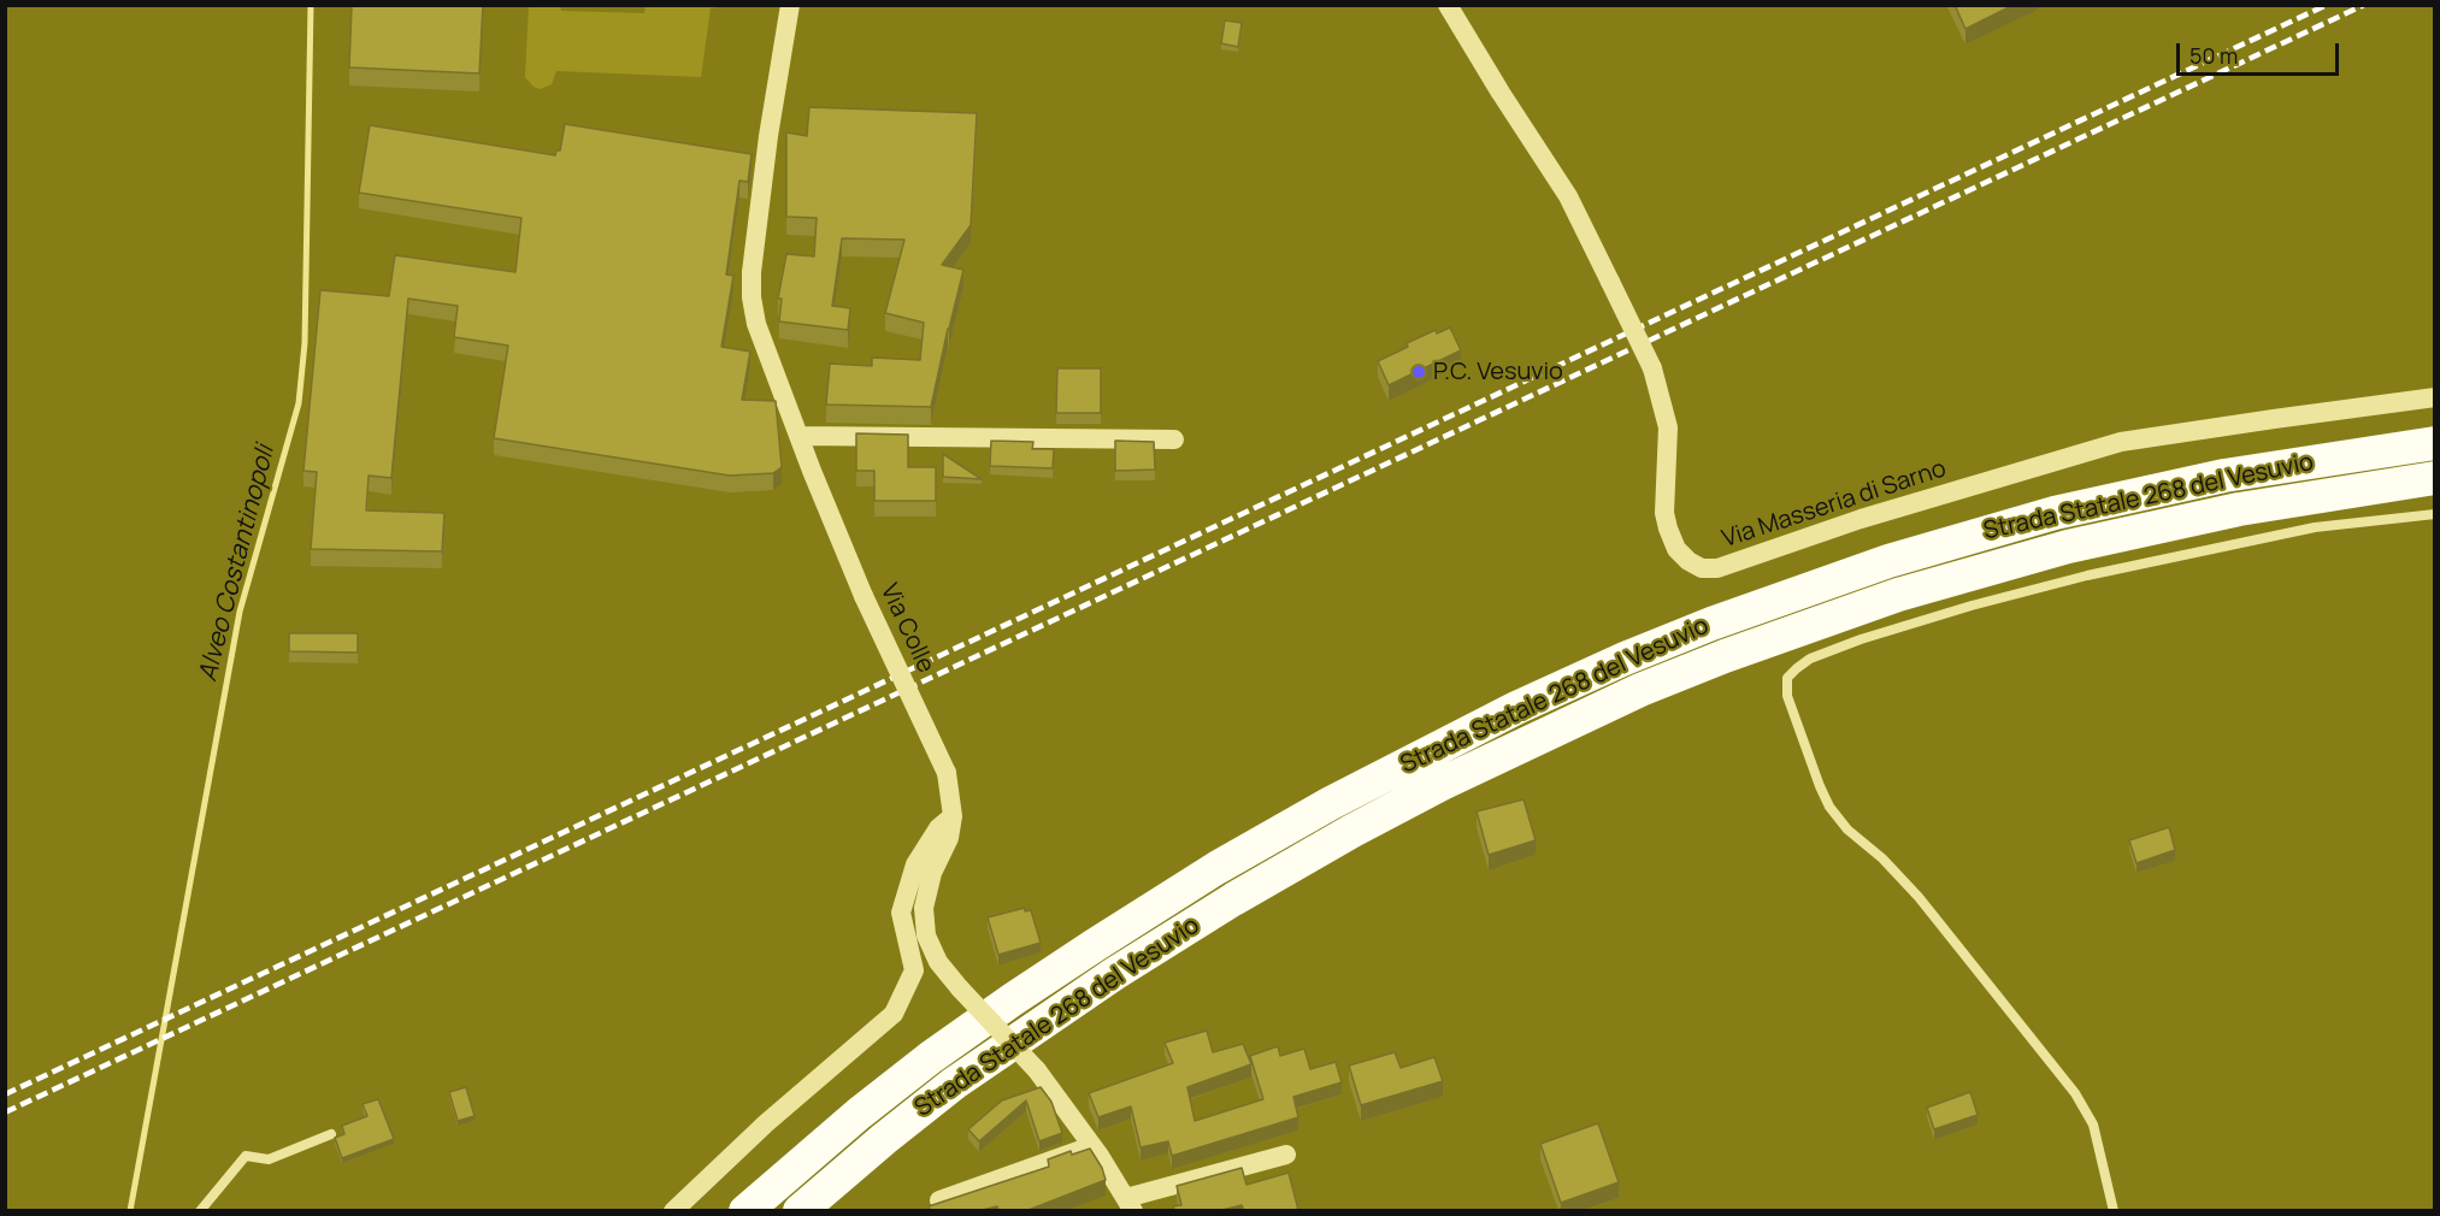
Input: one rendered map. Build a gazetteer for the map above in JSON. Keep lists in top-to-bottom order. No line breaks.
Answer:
{"streets":{"highway":["Strada Statale 268 del Vesuvio"],"street":["Via Masseria di Sarno","Via Colle"]},"water":["Alveo Costantinopoli"],"places":["P.C. Vesuvio"],"scale_bar":"50 m"}
